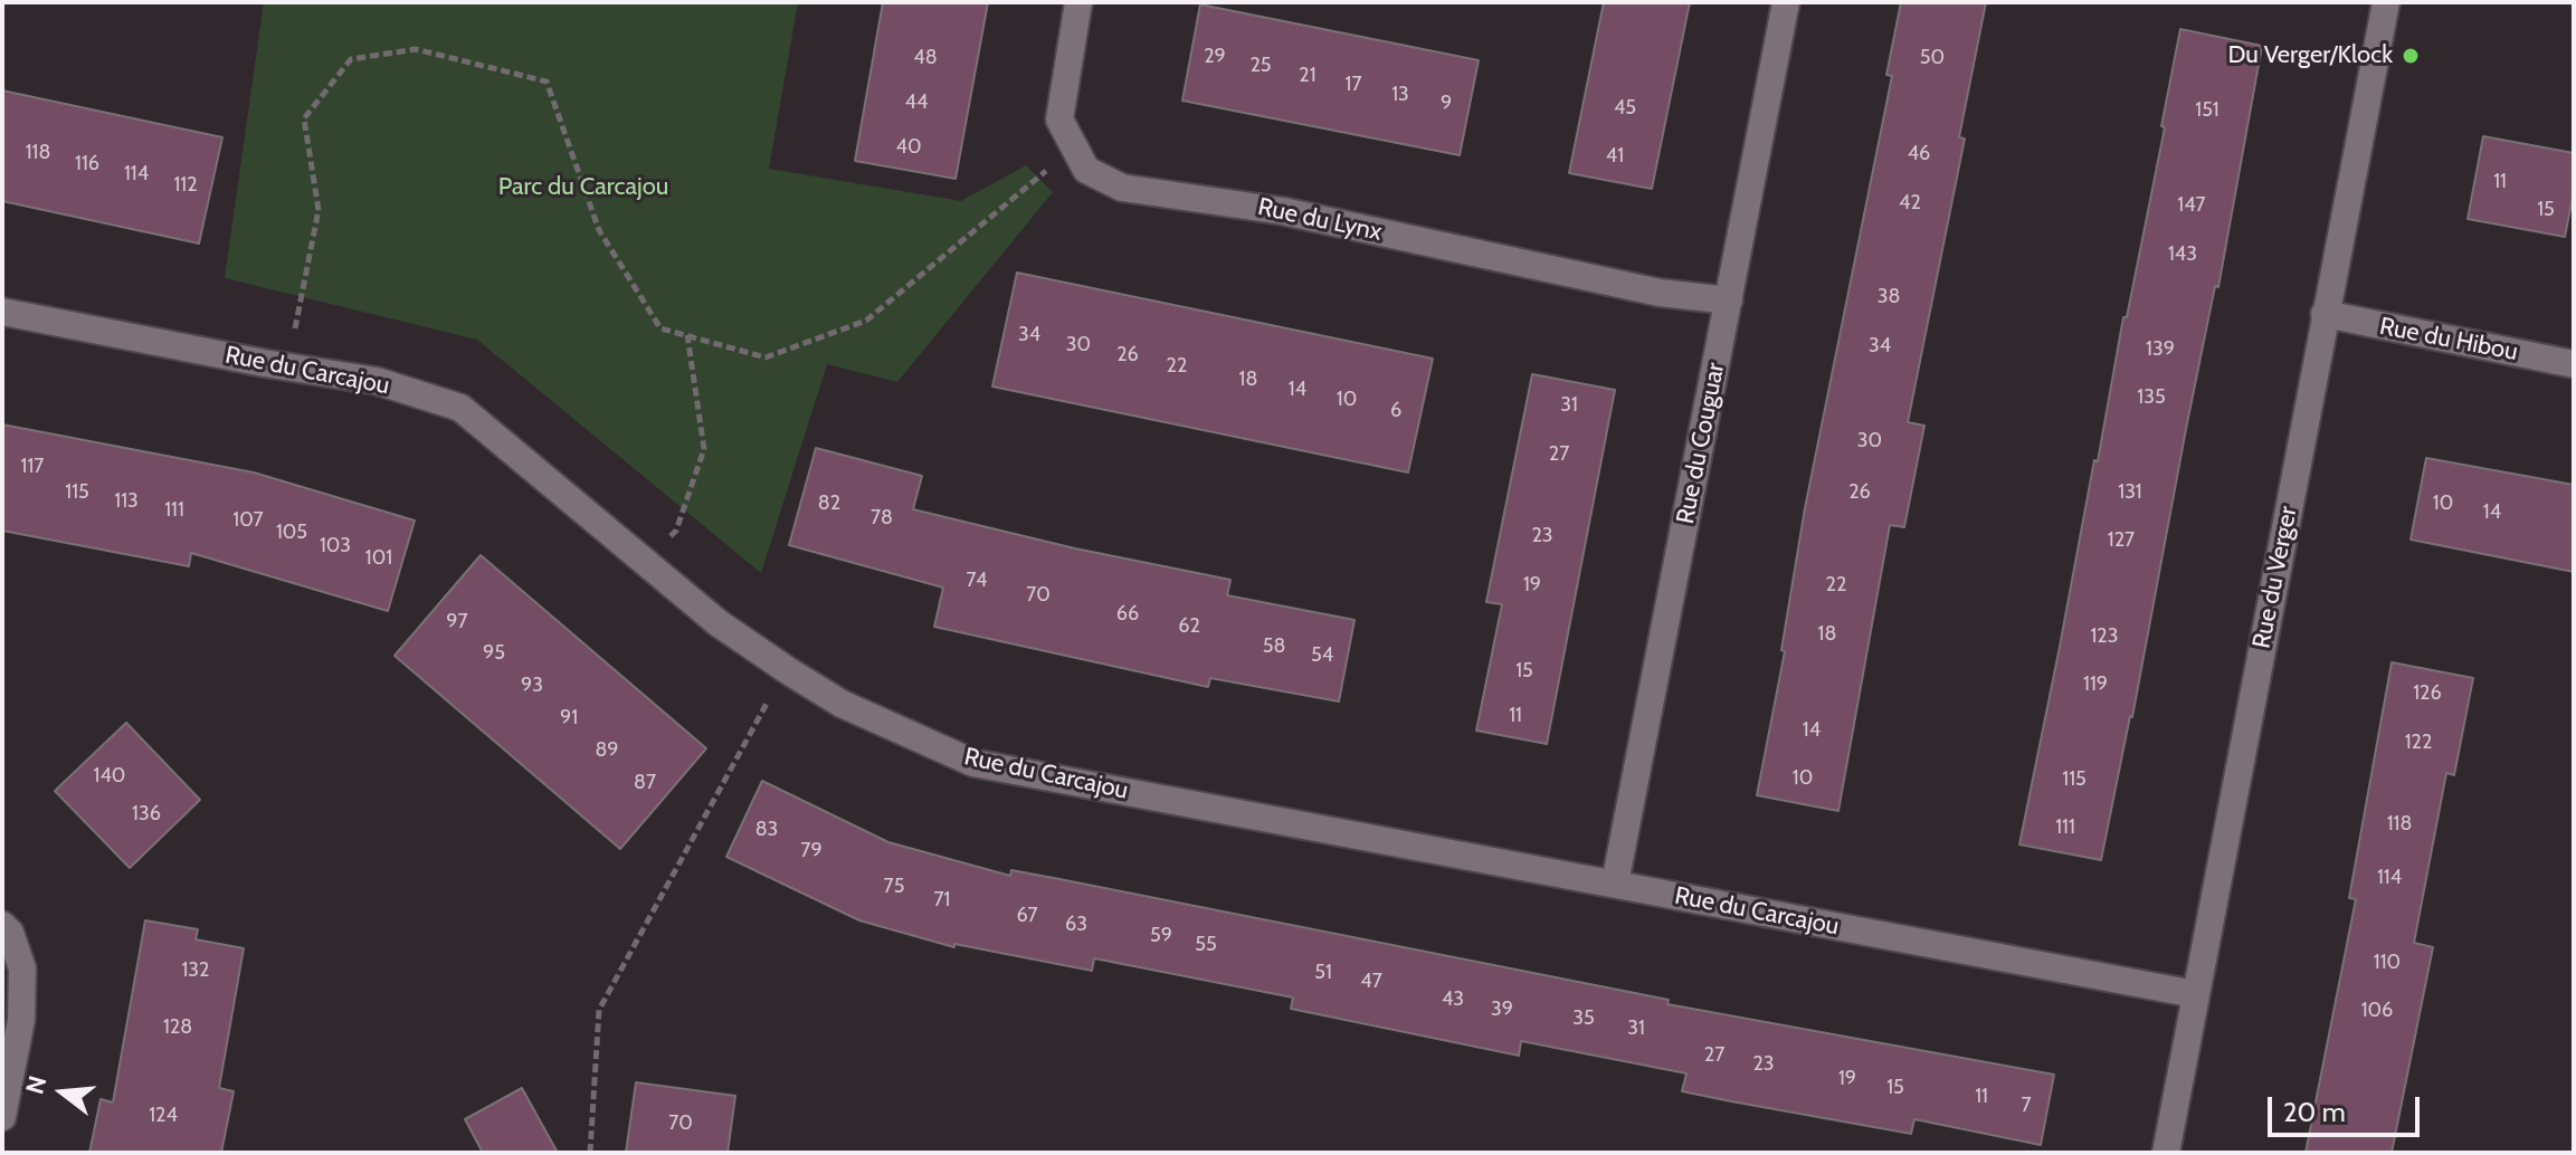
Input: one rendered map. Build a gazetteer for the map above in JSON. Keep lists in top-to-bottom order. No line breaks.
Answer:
{"streets":{"street":["Rue du Lynx","Rue du Hibou","Rue du Carcajou","Rue du Couguar","Rue du Verger"]},"crossings":[["Rue du Lynx","Rue du Couguar"],["Rue du Hibou","Rue du Verger"],["Rue du Carcajou","Rue du Couguar"],["Rue du Carcajou","Rue du Verger"]],"parks":["Parc du Carcajou"],"places":["Du Verger/Klock"],"house_numbers":["29","48","50","25","21","17","13","44","9","45","151","40","118","46","41","116","114","11","112","42","147","15","143","38","34","30","34","139","26","22","18","14","135","10","31","6","30","27","117","115","26","131","113","82","10","111","14","78","107","105","23","127","103","101","74","19","22","70","66","97","62","18","123","58","95","54","15","119","93","126","11","91","14","122","89","140","10","115","87","136","118","111","83","79","114","75","71","67","63","59","55","110","132","51","47","43","39","106","35","128","31","27","23","19","15","11","7","124","70"],"scale_bar":"20 m","north":"left"}
